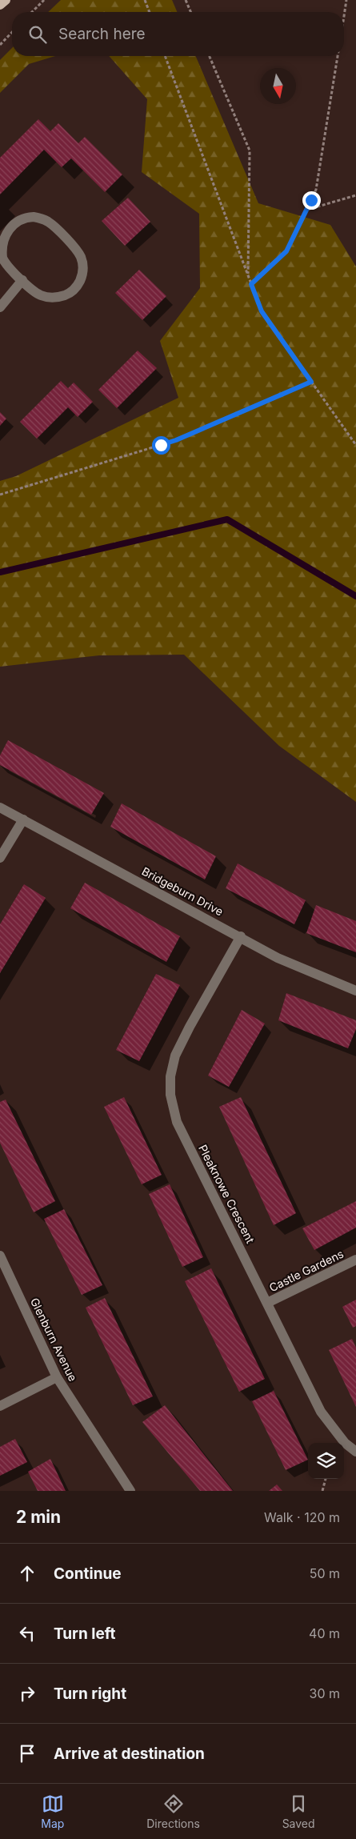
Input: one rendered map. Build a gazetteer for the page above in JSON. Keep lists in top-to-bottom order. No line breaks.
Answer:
{"streets":{"street":["Bridgeburn Drive","Pleaknowe Crescent","Castle Gardens","Glenburn Avenue"]},"crossings":[["Bridgeburn Drive","Pleaknowe Crescent"],["Pleaknowe Crescent","Castle Gardens"]],"north":"bottom","page":{"search":"Search here","heading":["2 min","Walk · 120 m"],"list":[["Continue","50 m"],["Turn left","40 m"],["Turn right","30 m"],"Arrive at destination"],"nav":["Map","Directions","Saved"]}}
